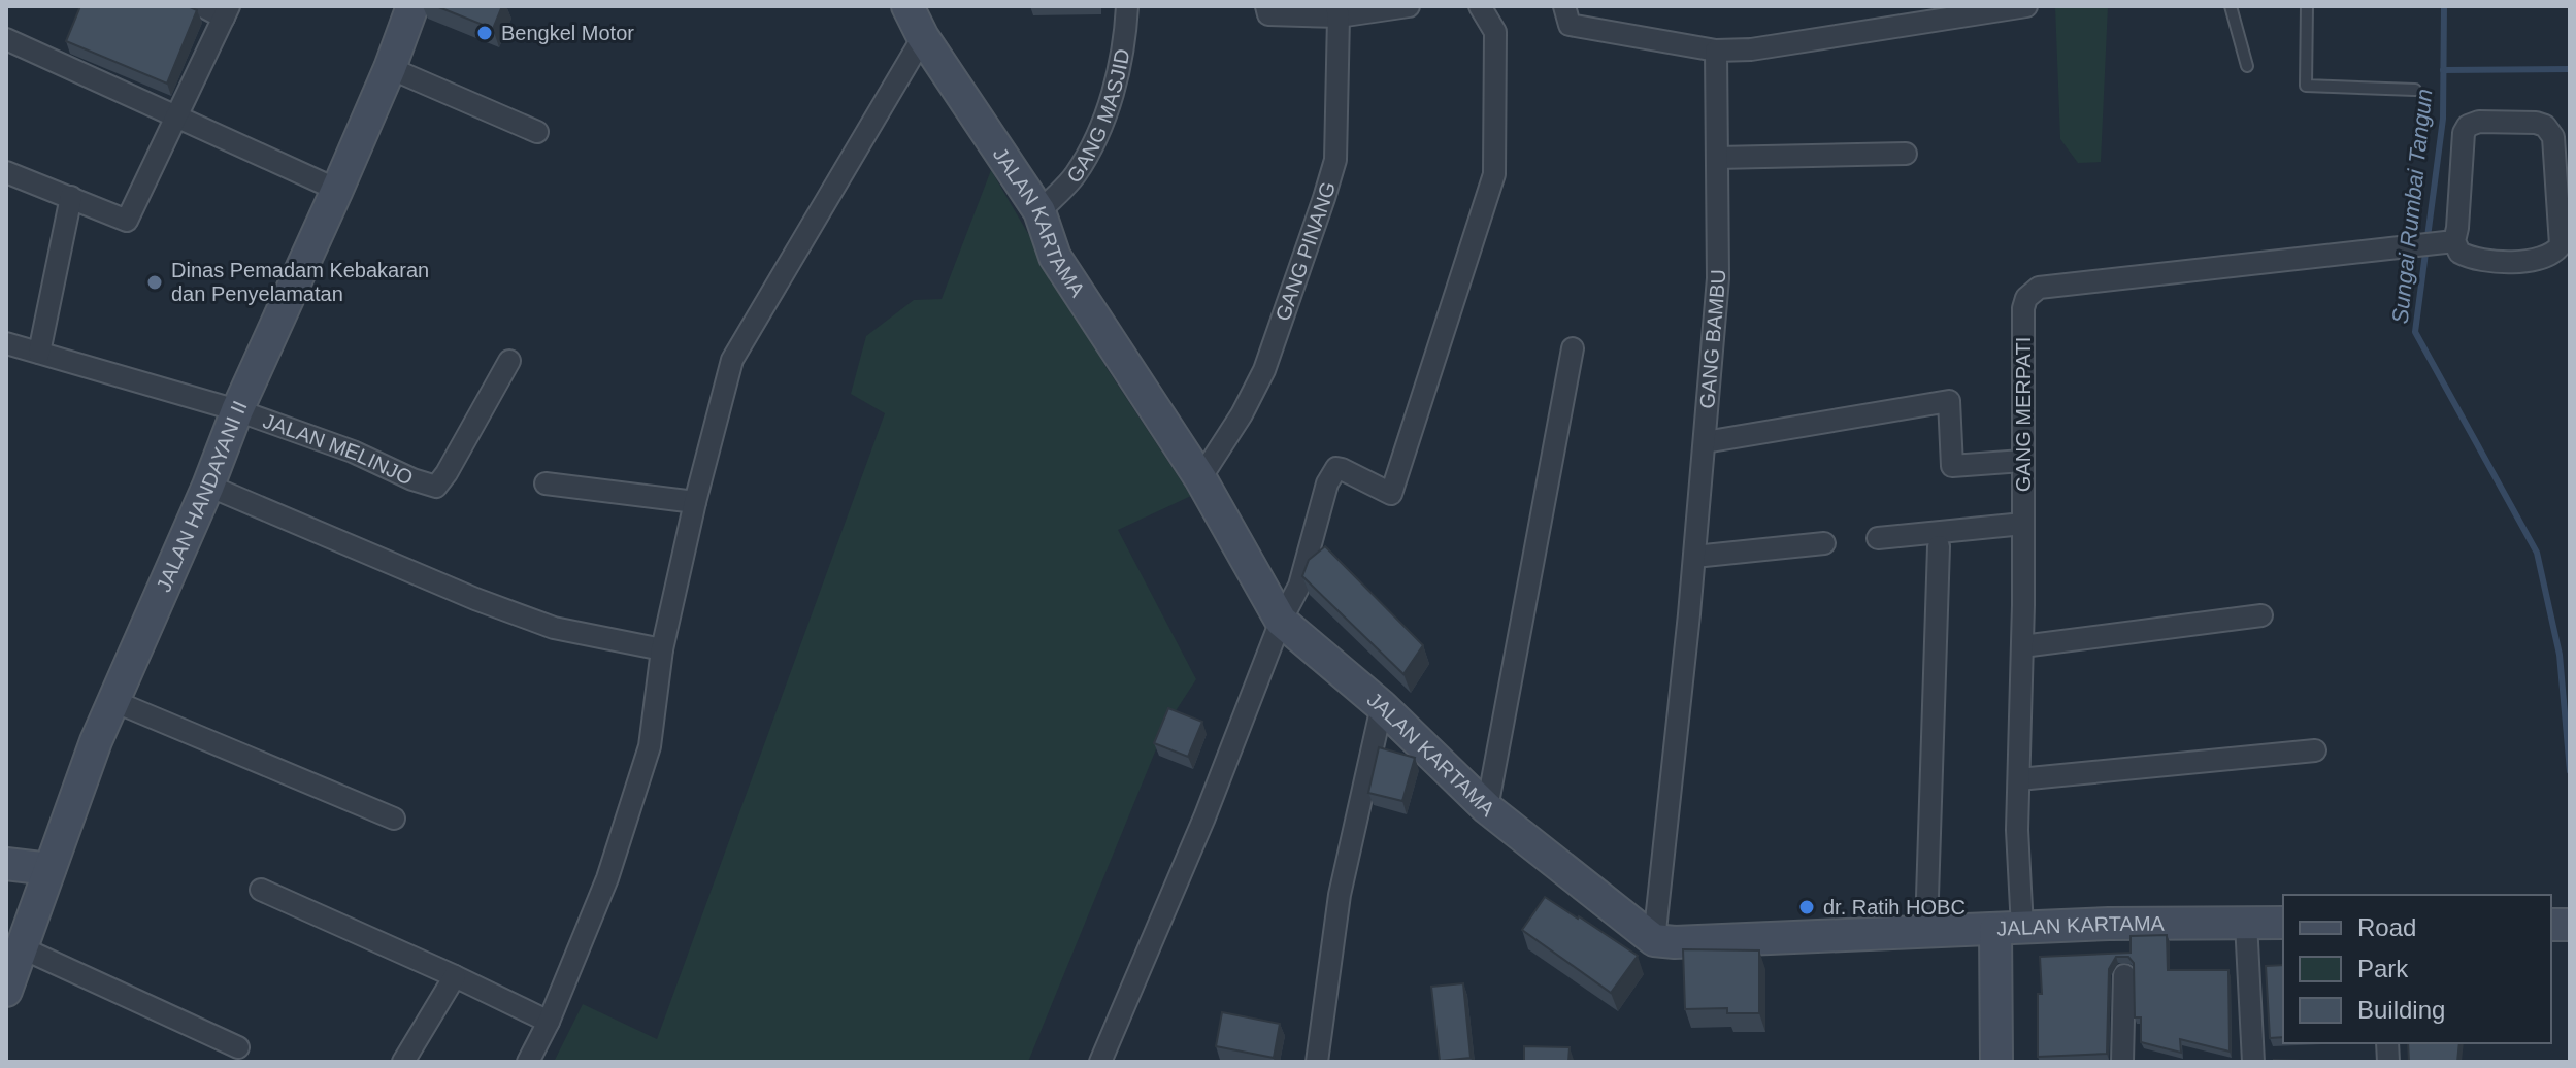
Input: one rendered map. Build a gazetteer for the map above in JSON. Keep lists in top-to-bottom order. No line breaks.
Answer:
{"streets":{"main road":["JALAN KARTAMA","JALAN HANDAYANI II"],"street":["GANG MASJID","GANG PINANG","GANG BAMBU","GANG MERPATI","JALAN MELINJO"]},"crossings":[["GANG MASJID","JALAN KARTAMA"],["JALAN KARTAMA","GANG PINANG"],["JALAN KARTAMA","GANG BAMBU"],["JALAN KARTAMA","GANG MERPATI"],["JALAN MELINJO","JALAN HANDAYANI II"]],"water":["Sungai Rumbai Tangun"],"places":["Bengkel Motor","Dinas Pemadam Kebakaran dan Penyelamatan","dr. Ratih HOBC"],"legend":["Road","Park","Building"]}
